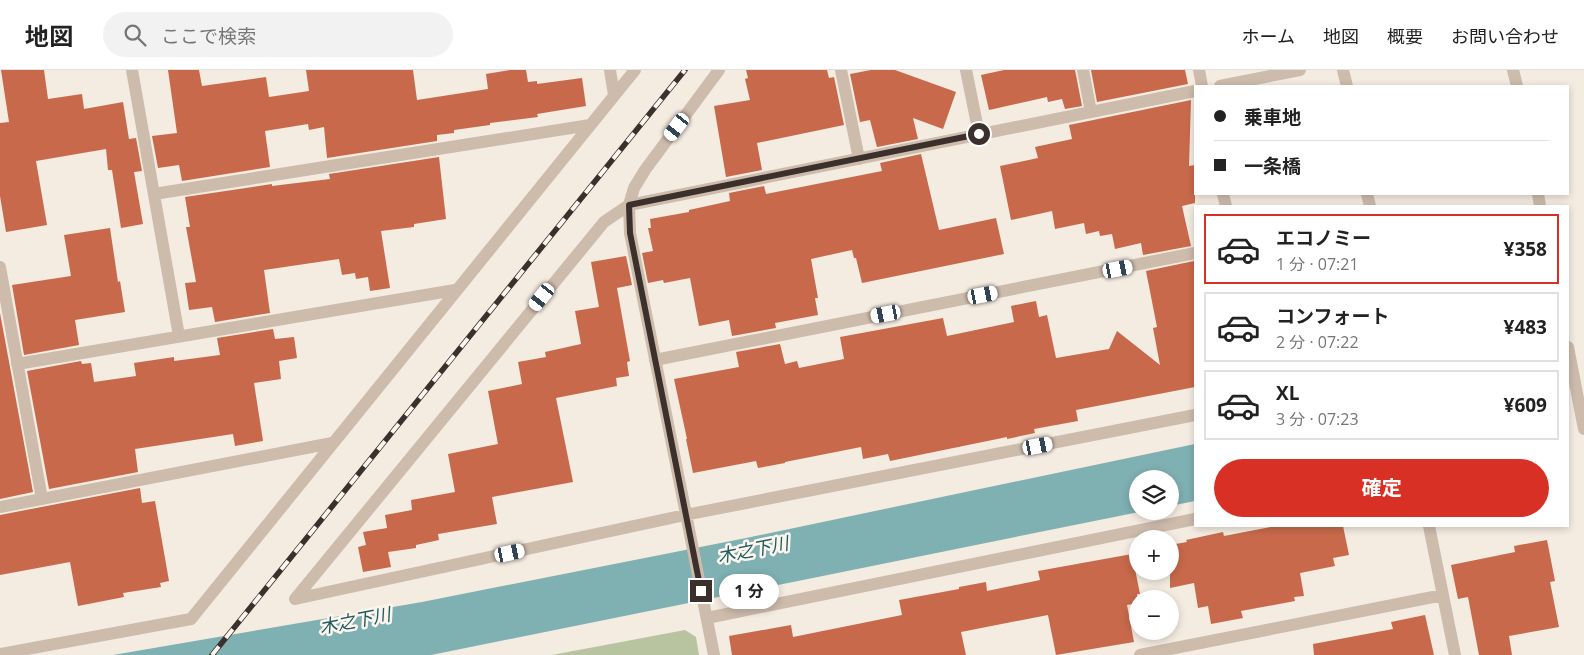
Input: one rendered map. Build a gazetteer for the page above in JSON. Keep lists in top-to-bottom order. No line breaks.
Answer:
{"water":["木之下川"],"page":{"header":"地図","search":"ここで検索","nav":["ホーム","地図","概要","お問い合わせ"],"banner":["乗車地","一条橋"],"list":[{"name":"エコノミー","note":"1 分 · 07:21","value":"¥358"},{"name":"コンフォート","note":"2 分 · 07:22","value":"¥483"},{"name":"XL","note":"3 分 · 07:23","value":"¥609"}],"buttons":"確定","map_buttons":["+","−"],"bubble":"1 分"}}
